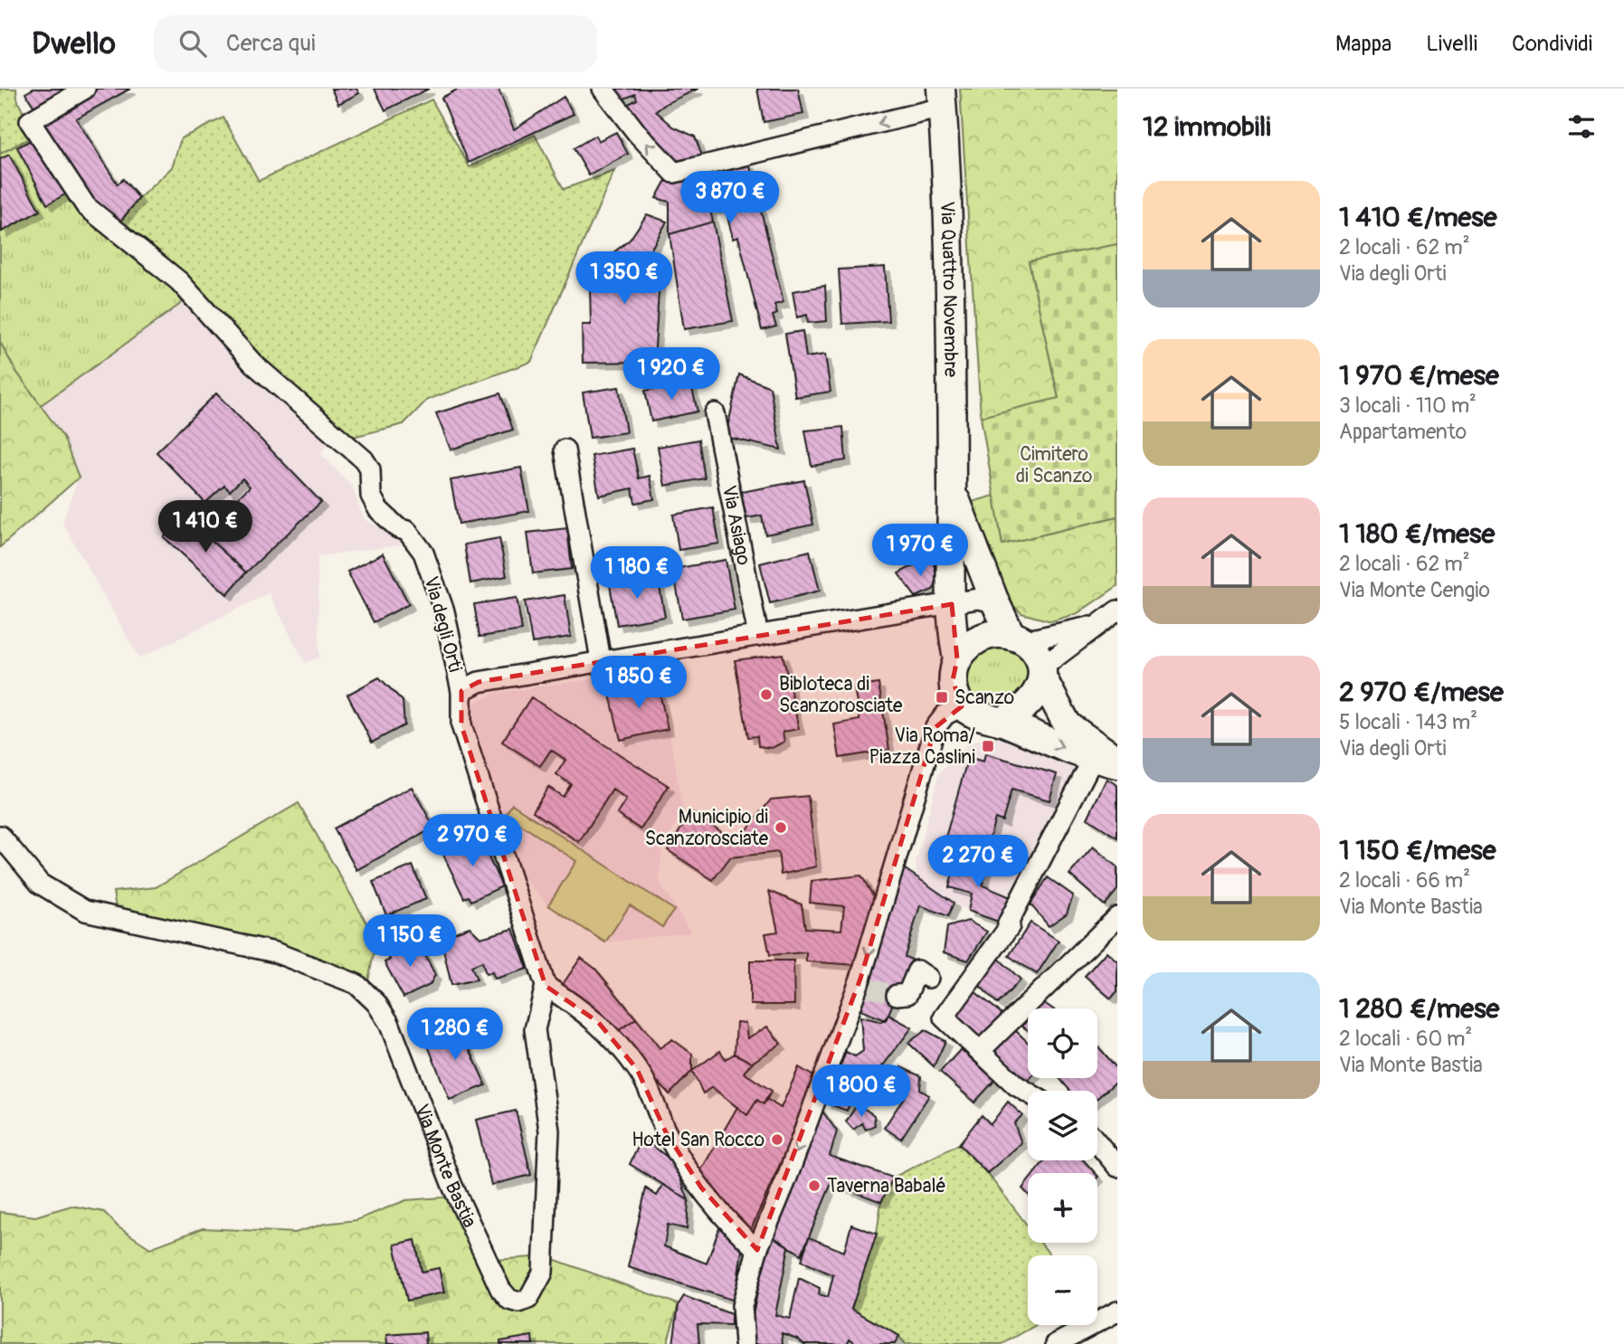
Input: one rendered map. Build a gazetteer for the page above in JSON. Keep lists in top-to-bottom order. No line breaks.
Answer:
{"streets":{"street":["Via Quattro Novembre","Via Asiago","Via degli Orti","Via Monte Bastia"]},"crossings":[["Via degli Orti","Via Monte Bastia"]],"parks":["Cimitero di Scanzo"],"places":{"other":["Bibloteca di Scanzorosciate","Municipio di Scanzorosciate","Hotel San Rocco","Taverna Babalé"],"transit":["Scanzo","Via Roma/ Piazza Caslini"]},"page":{"header":"Dwello","search":"Cerca qui","nav":["Mappa","Livelli","Condividi"],"heading":"12 immobili","list":[{"name":"1 410 €/mese","note":"2 locali · 62 m² · Via degli Orti"},{"name":"1 970 €/mese","note":"3 locali · 110 m² · Appartamento"},{"name":"1 180 €/mese","note":"2 locali · 62 m² · Via Monte Cengio"},{"name":"2 970 €/mese","note":"5 locali · 143 m² · Via degli Orti"},{"name":"1 150 €/mese","note":"2 locali · 66 m² · Via Monte Bastia"},{"name":"1 280 €/mese","note":"2 locali · 60 m² · Via Monte Bastia"}],"price":["3 870 €","1 350 €","1 920 €","1 410 €","1 970 €","1 180 €","1 850 €","2 970 €","2 270 €","1 150 €","1 280 €","1 800 €"],"map_buttons":["+","−"]}}
